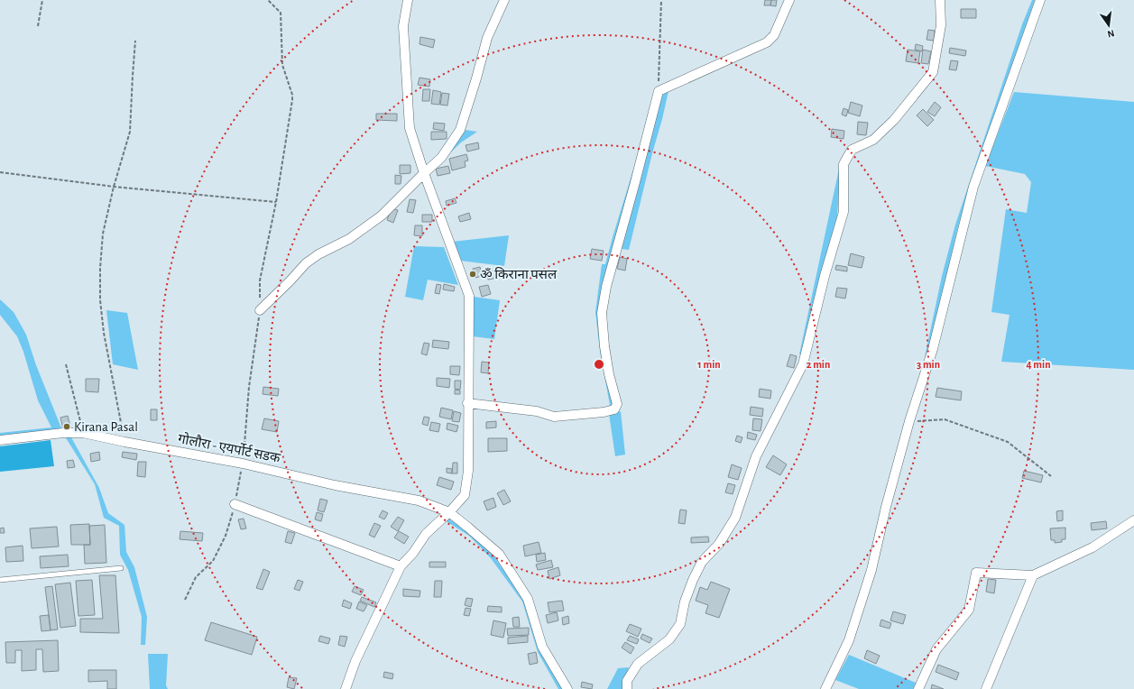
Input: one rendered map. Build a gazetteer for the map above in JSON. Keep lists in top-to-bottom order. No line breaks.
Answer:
{"streets":{"street":["गोलौरा - एयर्पोर्ट सडक"]},"places":["ॐ किराना पसल","Kirana Pasal"],"north":"bottom","rings":["1 min","2 min","3 min","4 min"]}
